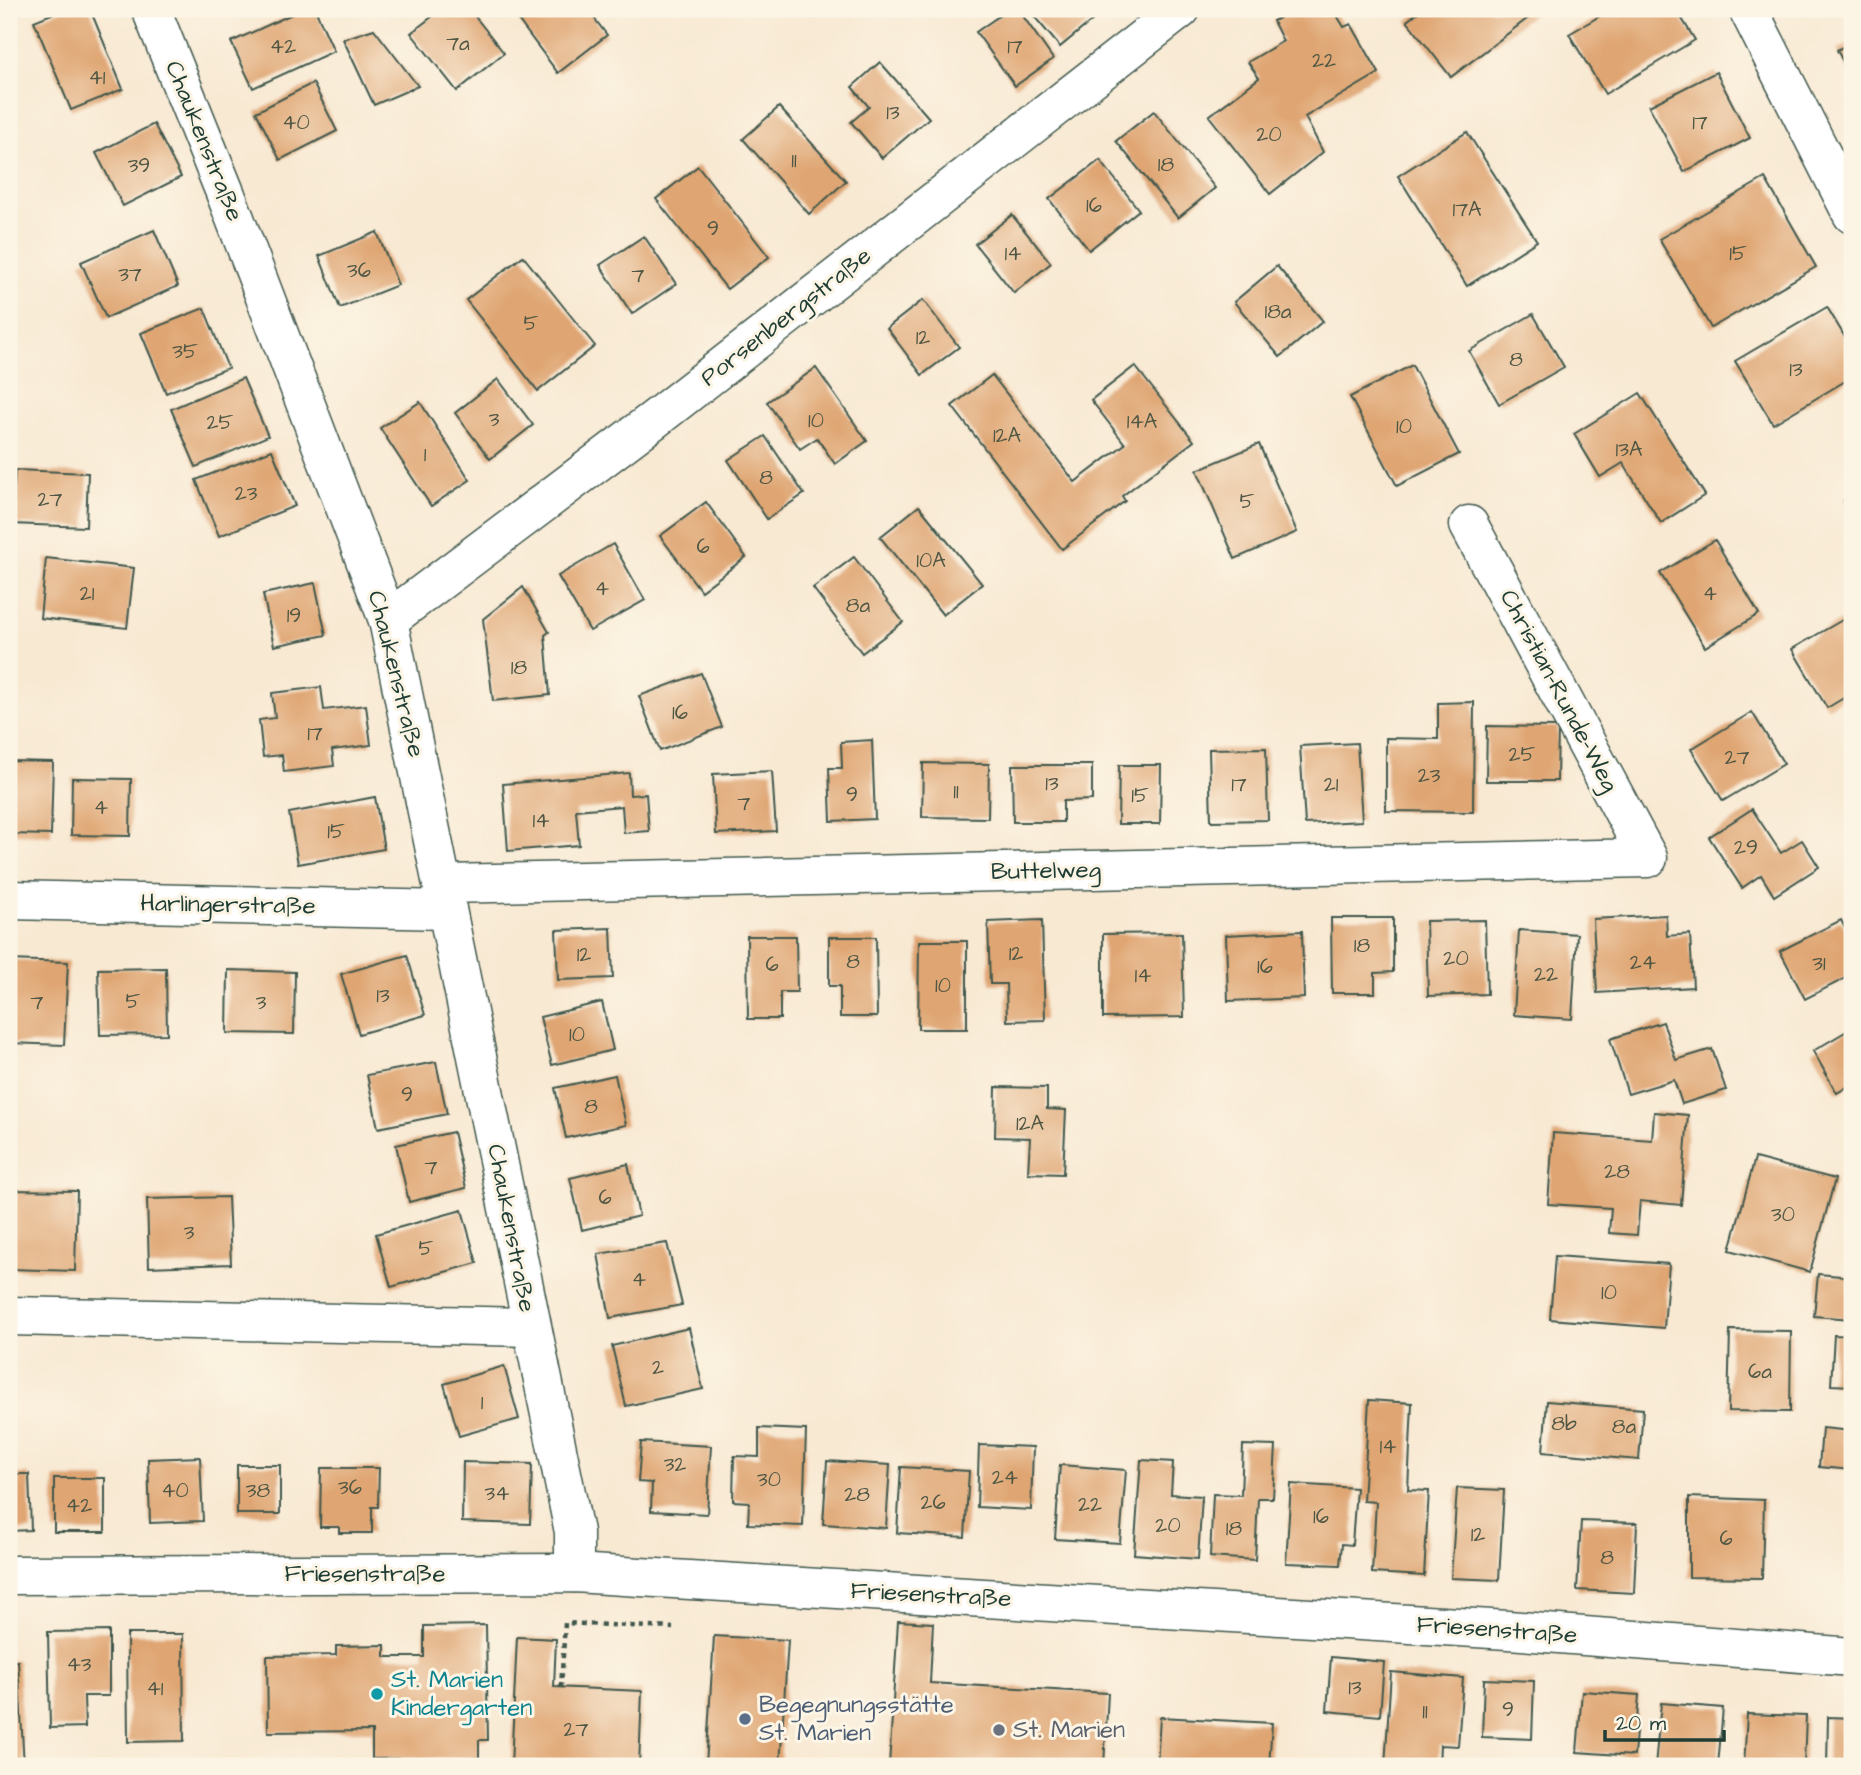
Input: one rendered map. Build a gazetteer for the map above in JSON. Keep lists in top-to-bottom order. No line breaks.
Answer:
{"streets":{"street":["Chaukenstraße","Porsenbergstraße","Christian-Runde-Weg","Buttelweg","Harlingerstraße","Friesenstraße"]},"crossings":[["Chaukenstraße","Porsenbergstraße"],["Chaukenstraße","Buttelweg"],["Chaukenstraße","Harlingerstraße"],["Chaukenstraße","Friesenstraße"],["Christian-Runde-Weg","Buttelweg"],["Buttelweg","Harlingerstraße"]],"places":["St. Marien Kindergarten","Begegnungsstätte St. Marien","St. Marien"],"house_numbers":["7a","42","17","22","41","13","40","17","20","11","18","39","16","17A","9","14","15","36","37","7","18a","5","12","35","8","13","3","10","14A","25","10","12A","13A","1","8","23","27","5","6","10A","4","21","4","8a","19","18","16","17","25","27","23","13","17","21","11","9","15","7","4","14","15","29","18","12","12","20","8","24","31","6","16","22","14","10","13","5","7","3","10","9","8","12A","7","28","6","30","3","5","4","10","2","6a","1","8b","8a","14","32","24","30","36","40","38","34","28","26","22","42","16","20","18","12","6","8","43","13","41","9","11","27"],"scale_bar":"20 m"}
